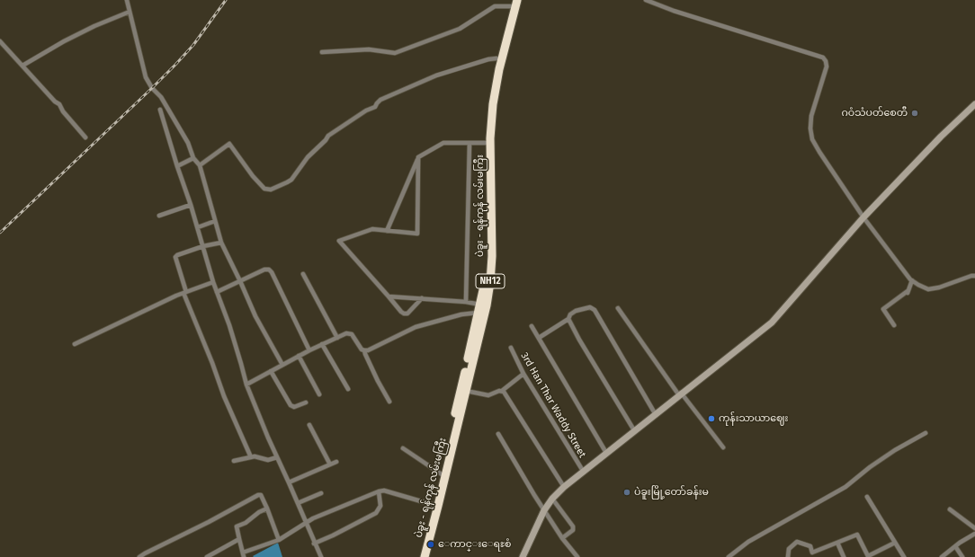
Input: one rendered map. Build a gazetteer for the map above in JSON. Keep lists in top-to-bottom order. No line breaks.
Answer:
{"streets":{"highway":["ပဲခူး - ရန်ကုန် လမ်းမကြီး","NH12"],"street":["3rd Han Thar Waddy Street"]},"places":["ဂဝံသံပတ်စေတီ","ကုန်းသာယာဈေး","ပဲခူးမြို့တော်ခန်းမ","ေကာင္းေရႊစံ"]}
